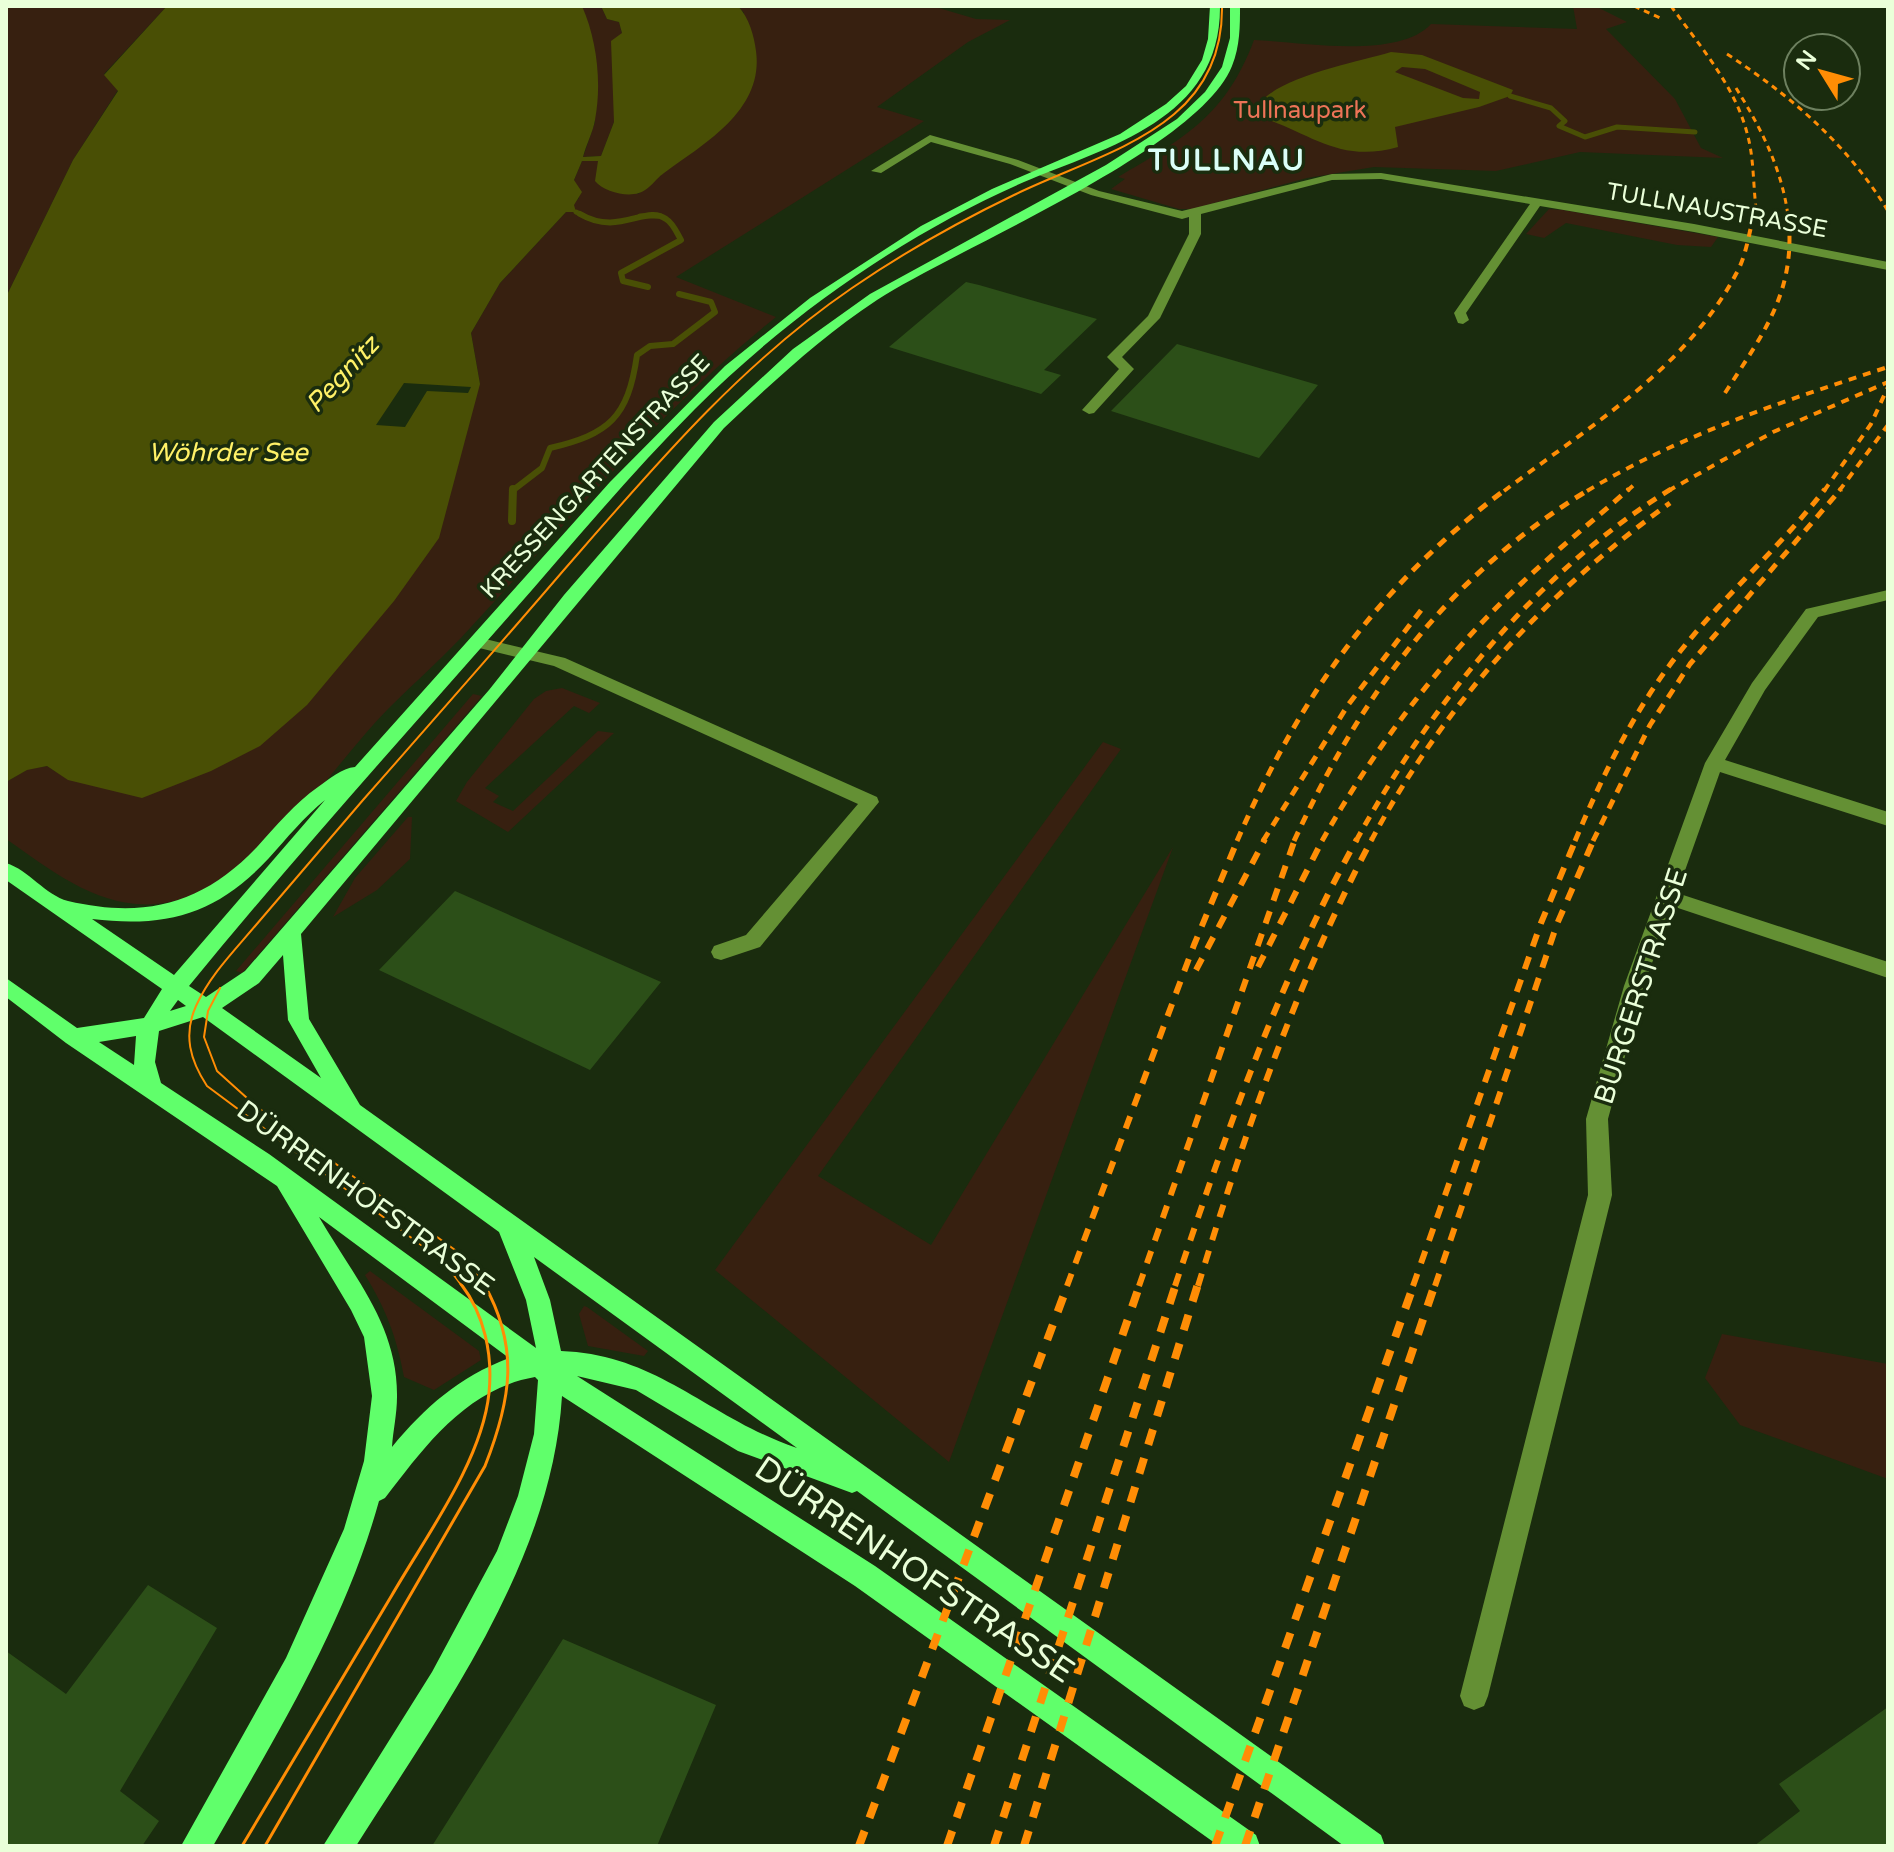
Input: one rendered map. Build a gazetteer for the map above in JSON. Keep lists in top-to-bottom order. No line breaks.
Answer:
{"streets":{"main road":["KRESSENGARTENSTRASSE","DÜRRENHOFSTRASSE"],"street":["TULLNAUSTRASSE","BURGERSTRASSE"]},"crossings":[["TULLNAUSTRASSE","KRESSENGARTENSTRASSE"],["KRESSENGARTENSTRASSE","DÜRRENHOFSTRASSE"]],"districts":["TULLNAU"],"water":["Pegnitz","Wöhrder See"],"parks":["Tullnaupark"],"north":"top left"}
